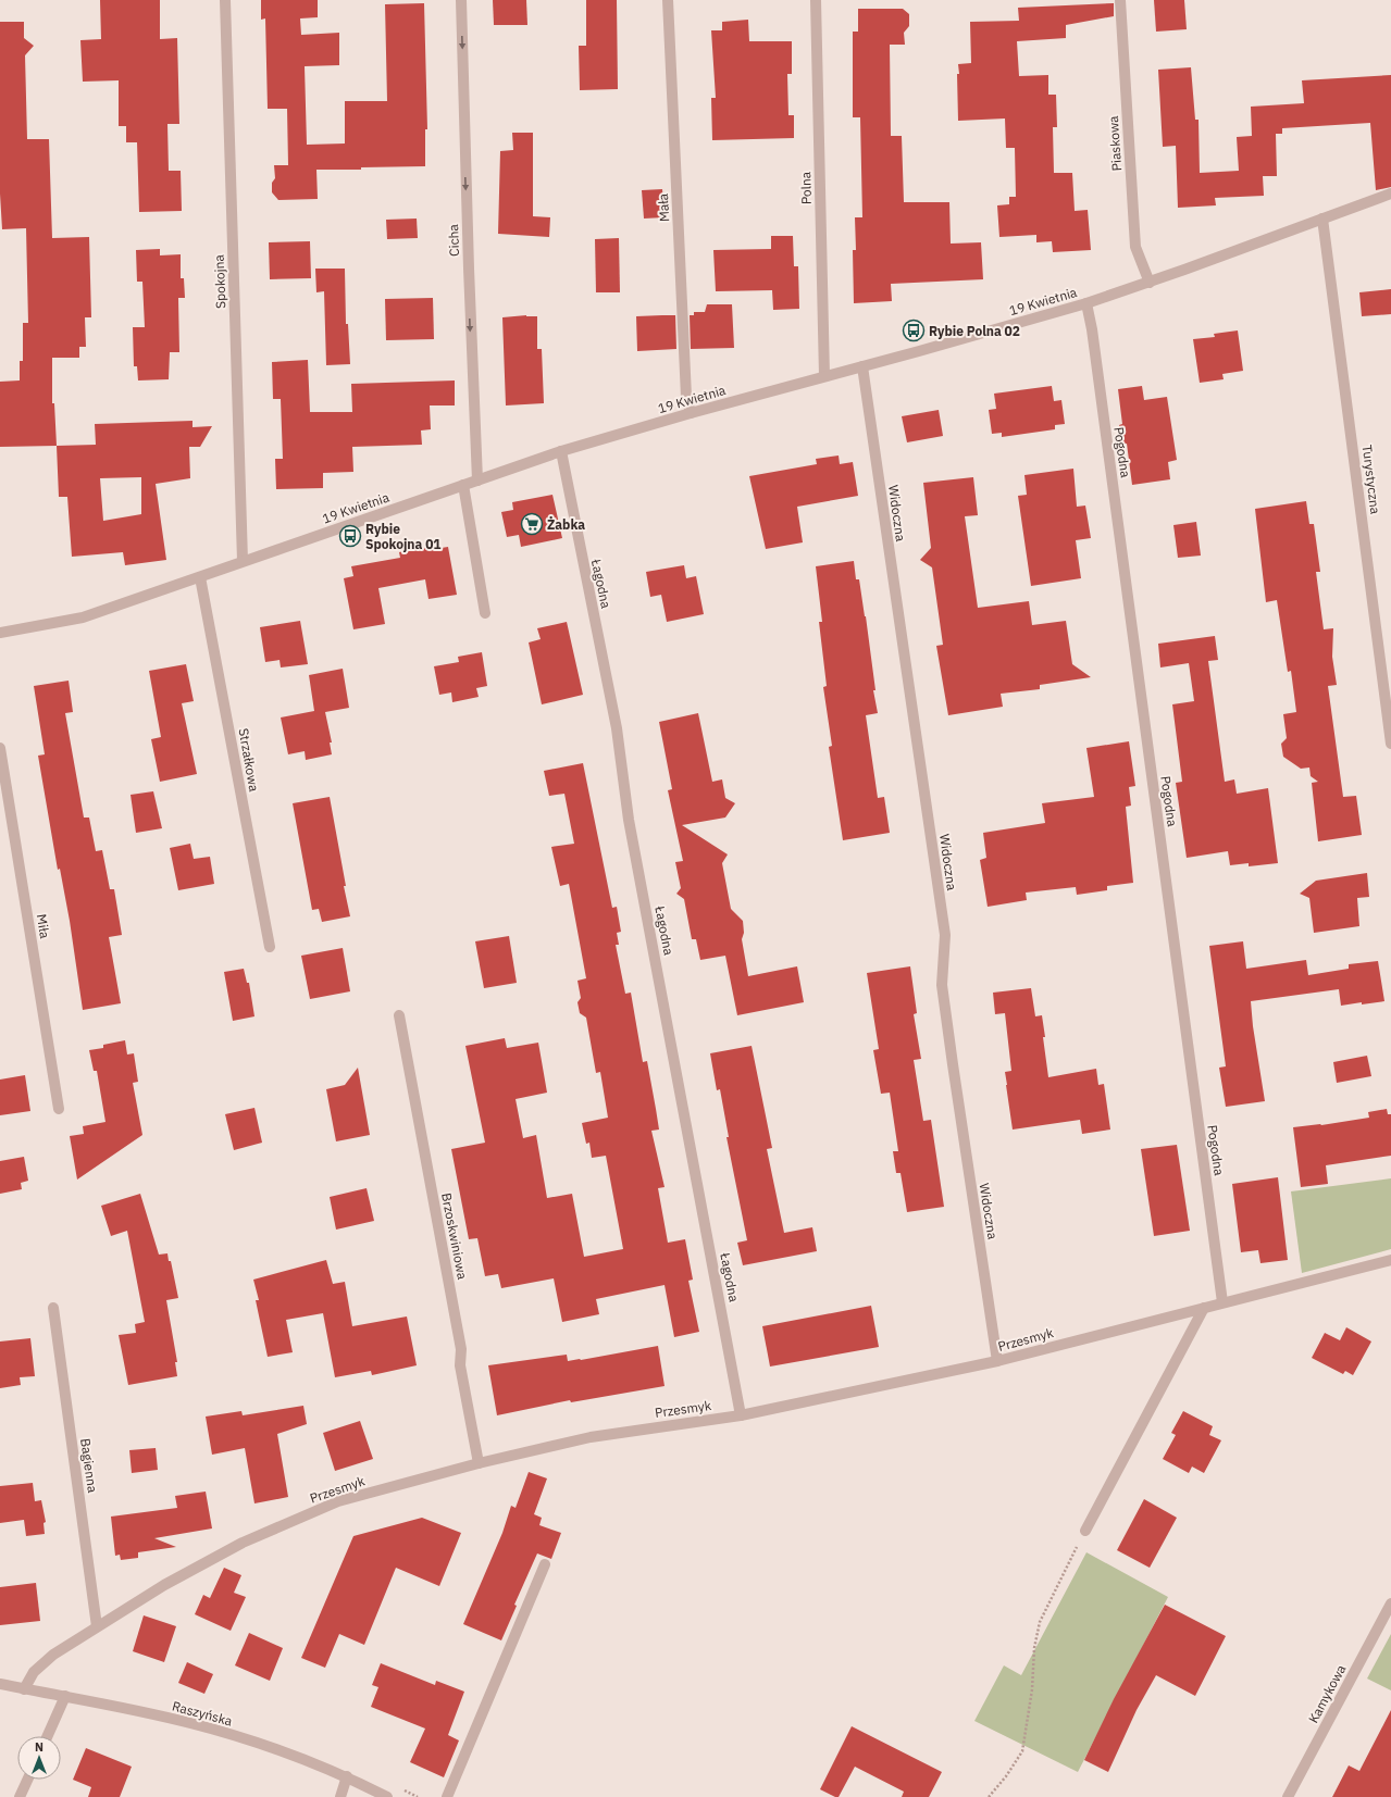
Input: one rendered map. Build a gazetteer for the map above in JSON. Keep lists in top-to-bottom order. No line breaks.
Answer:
{"streets":{"street":["Piaskowa","Polna","Mała","Cicha","Spokojna","19 Kwietnia","Pogodna","Turystyczna","Widoczna","Łagodna","Strzałkowa","Miła","Brzoskwiniowa","Przesmyk","Bagienna","Kamykowa","Raszyńska"]},"crossings":[["Piaskowa","19 Kwietnia"],["Polna","19 Kwietnia"],["Mała","19 Kwietnia"],["Cicha","19 Kwietnia"],["Spokojna","19 Kwietnia"],["19 Kwietnia","Pogodna"],["19 Kwietnia","Turystyczna"],["19 Kwietnia","Widoczna"],["19 Kwietnia","Łagodna"],["19 Kwietnia","Strzałkowa"],["Pogodna","Przesmyk"],["Widoczna","Przesmyk"],["Łagodna","Przesmyk"],["Brzoskwiniowa","Przesmyk"],["Przesmyk","Bagienna"],["Przesmyk","Raszyńska"]],"one_way":["Cicha"],"places":{"bus stop":["Rybie Polna 02","Rybie Spokojna 01"],"supermarket":["Żabka"]},"north":"top"}
